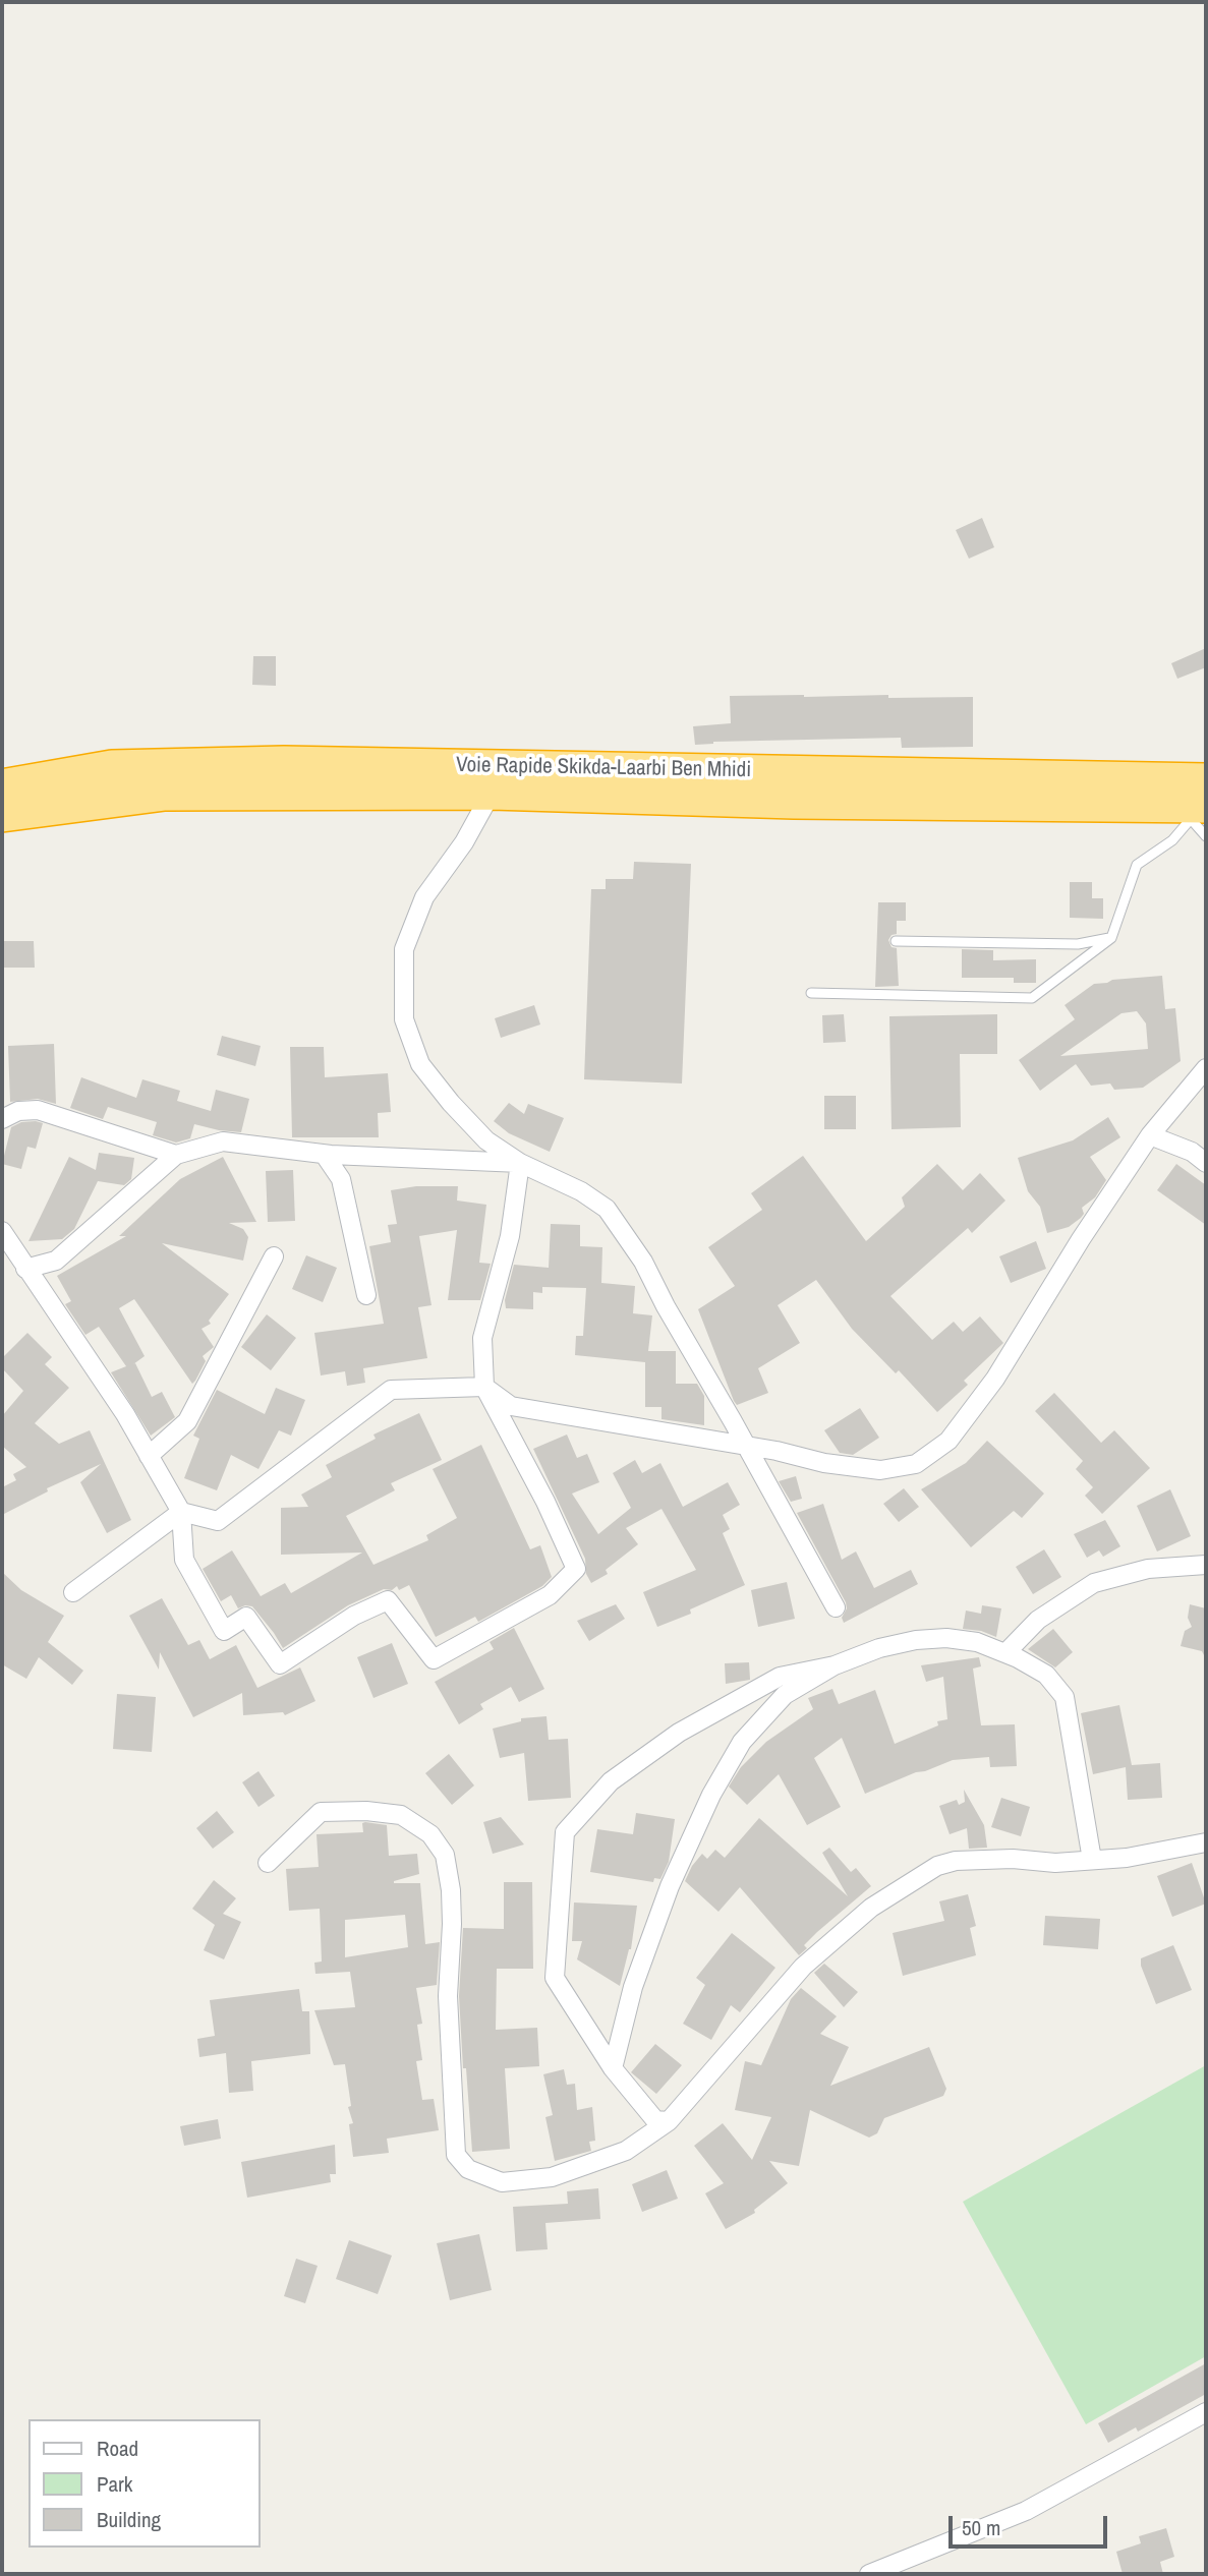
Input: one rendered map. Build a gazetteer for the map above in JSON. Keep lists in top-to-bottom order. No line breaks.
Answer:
{"streets":{"highway":["Voie Rapide Skikda-Laarbi Ben Mhidi"]},"legend":["Road","Park","Building"],"scale_bar":"50 m"}
